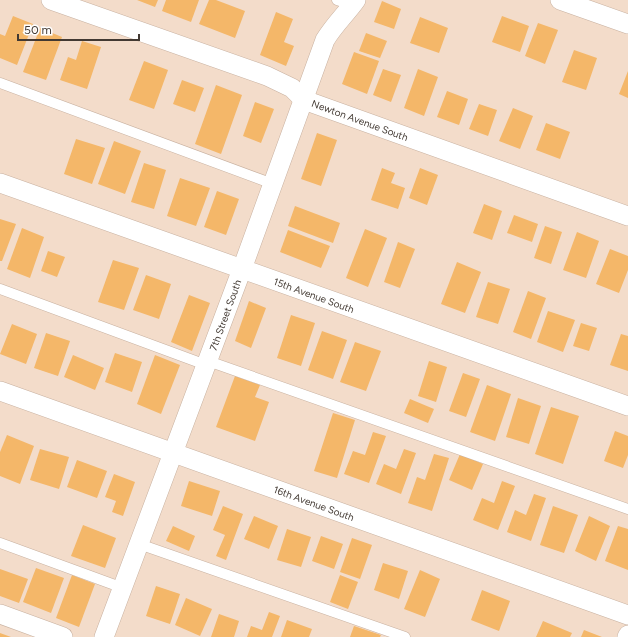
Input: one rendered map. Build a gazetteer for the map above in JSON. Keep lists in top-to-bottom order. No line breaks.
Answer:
{"streets":{"street":["Newton Avenue South","15th Avenue South","7th Street South","16th Avenue South"]},"crossings":[["Newton Avenue South","7th Street South"],["15th Avenue South","7th Street South"],["7th Street South","16th Avenue South"]],"scale_bar":"50 m"}
